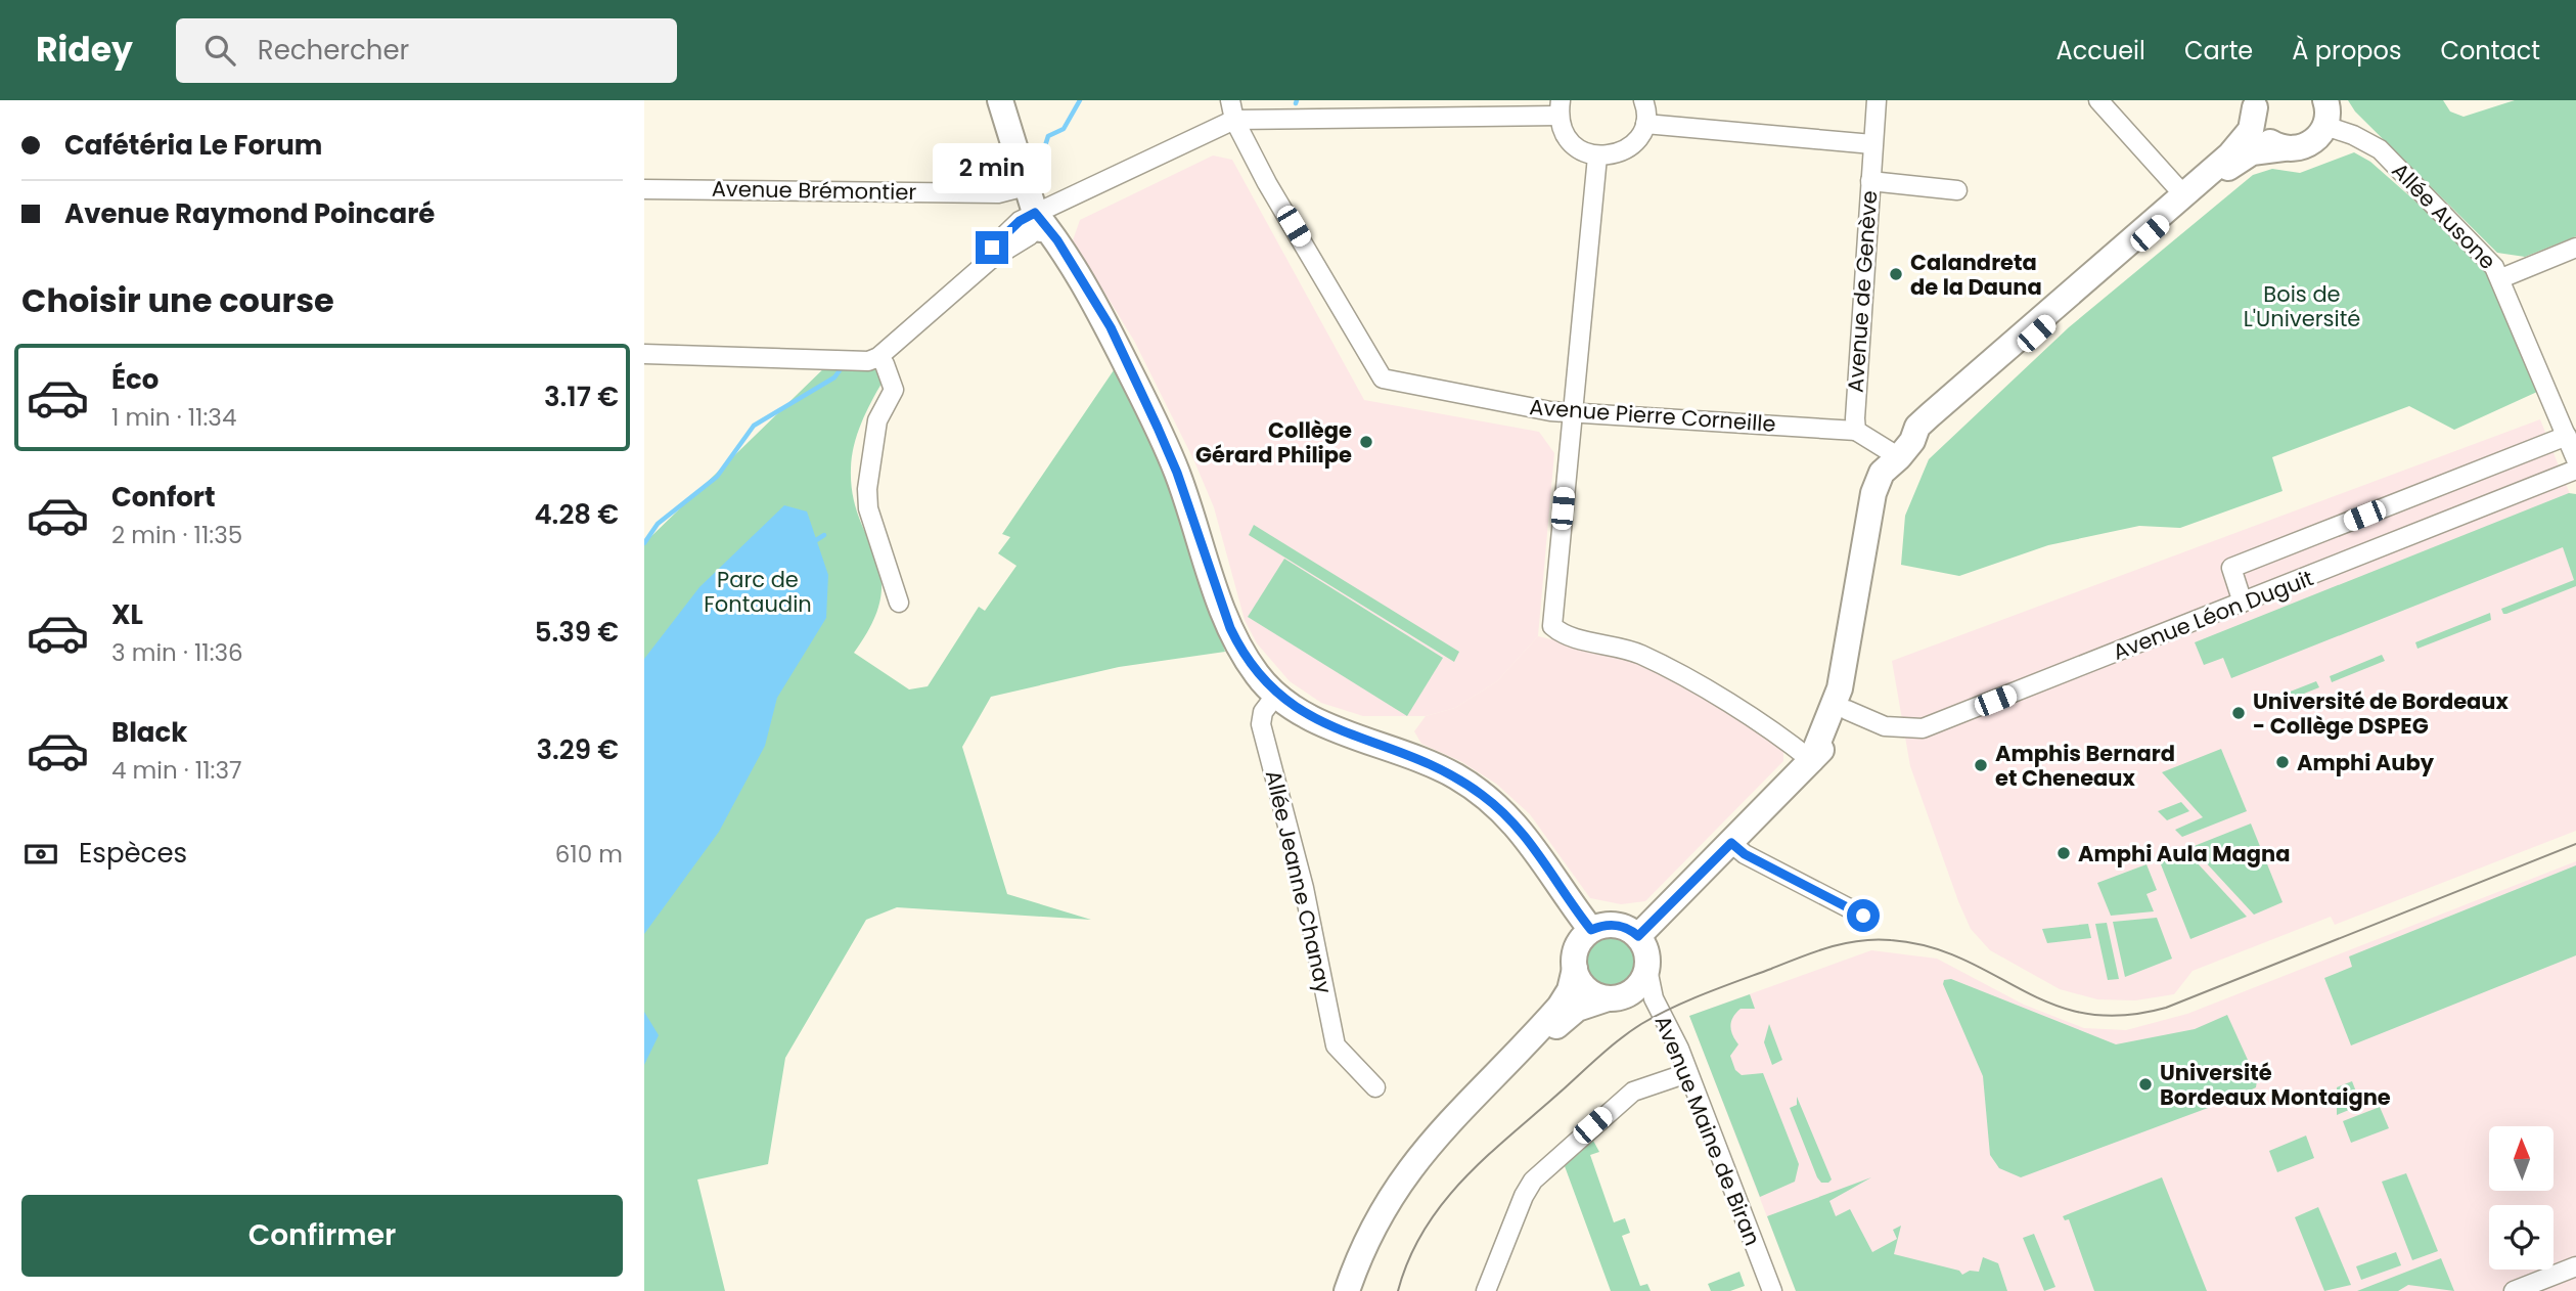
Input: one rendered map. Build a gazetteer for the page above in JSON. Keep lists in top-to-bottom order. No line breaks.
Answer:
{"streets":{"street":["Avenue Brémontier","Allée Ausone","Avenue de Genève","Avenue Pierre Corneille","Avenue Léon Duguit","Allée Jeanne Chanay","Avenue Maine de Biran"]},"crossings":[["Avenue de Genève","Avenue Pierre Corneille"]],"parks":["Bois de L'Université","Parc de Fontaudin"],"places":["Calandreta de la Dauna","Collège Gérard Philipe","Université de Bordeaux - Collège DSPEG","Amphi Auby","Amphis Bernard et Cheneaux","Amphi Aula Magna","Université Bordeaux Montaigne"],"north":"top","page":{"header":"Ridey","search":"Rechercher","nav":["Accueil","Carte","À propos","Contact"],"banner":["Cafétéria Le Forum","Avenue Raymond Poincaré"],"bubble":"2 min","heading":"Choisir une course","list":[{"name":"Éco","note":"1 min · 11:34","value":"3.17 €"},{"name":"Confort","note":"2 min · 11:35","value":"4.28 €"},{"name":"XL","note":"3 min · 11:36","value":"5.39 €"},{"name":"Black","note":"4 min · 11:37","value":"3.29 €"}],"pay":["Espèces","610 m"],"buttons":"Confirmer"}}
